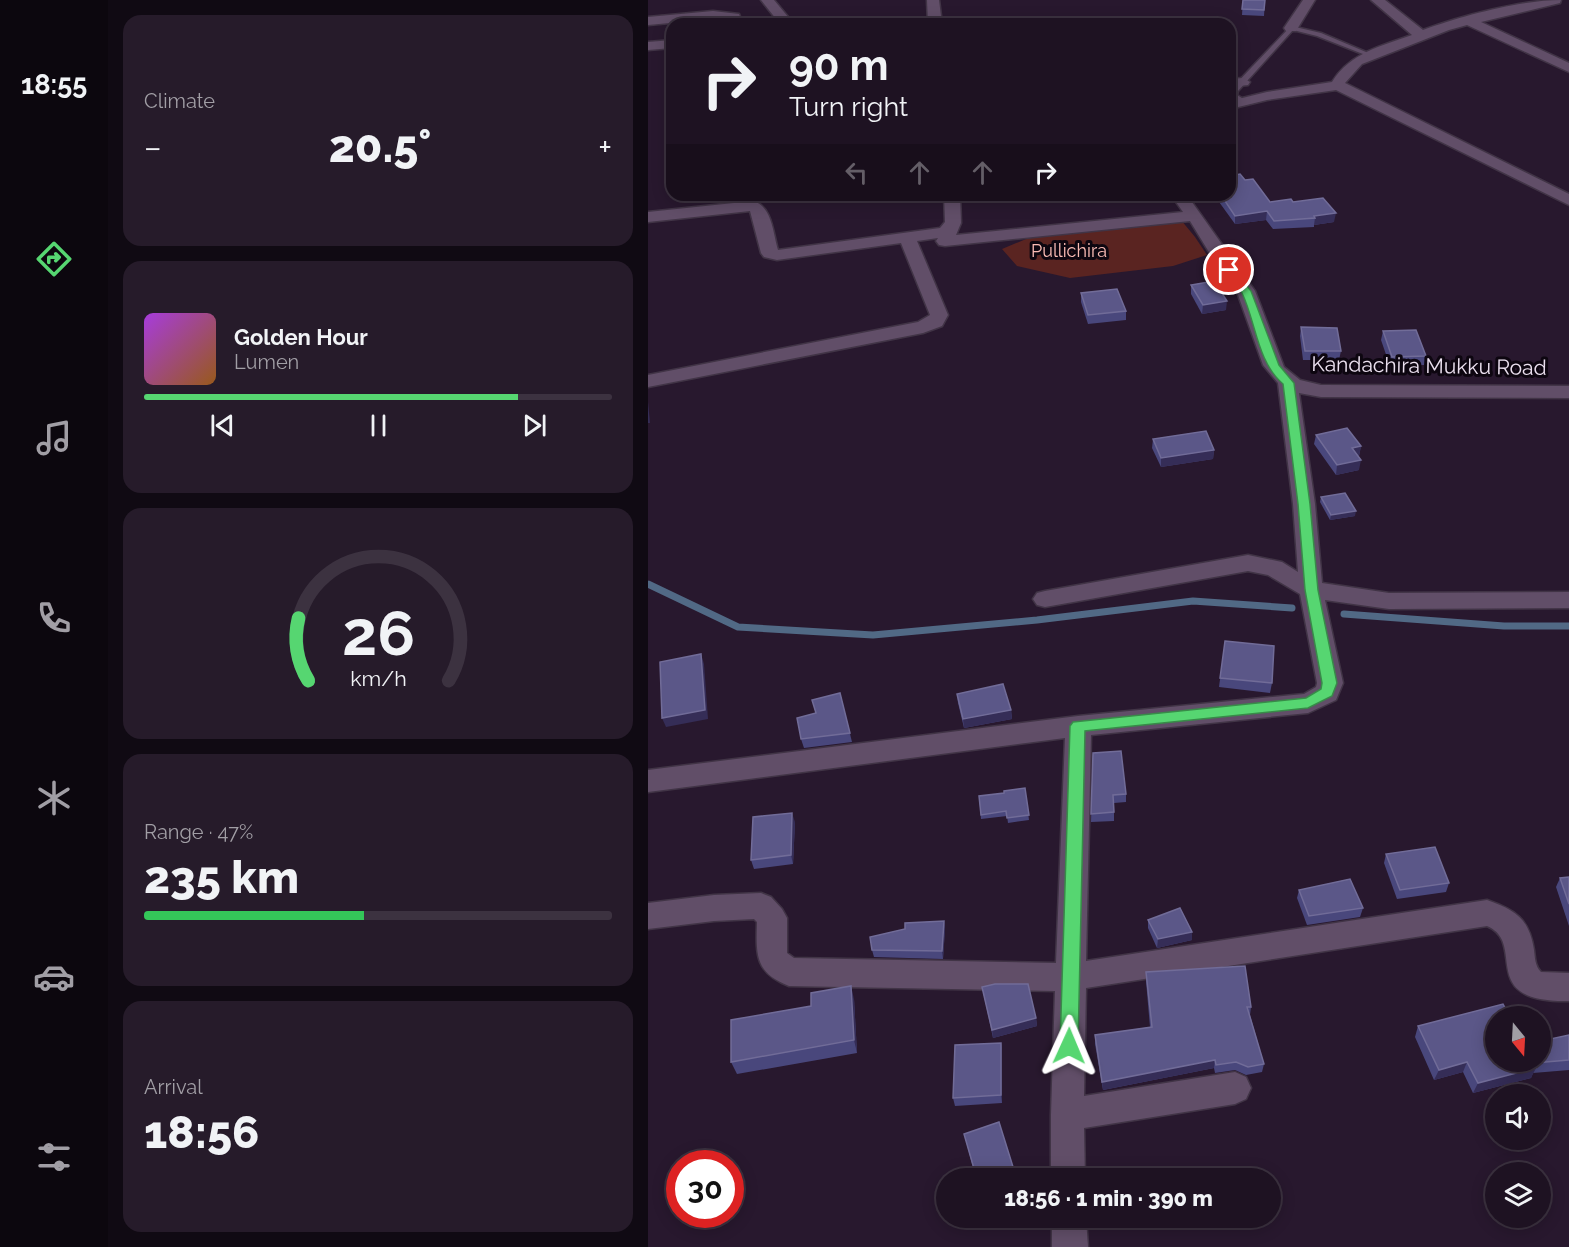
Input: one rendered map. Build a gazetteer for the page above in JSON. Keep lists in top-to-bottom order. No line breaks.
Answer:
{"streets":{"street":["Kandachira Mukku Road"]},"parks":["Pullichira"],"north":"bottom","page":{"tabs":"18:55","tile":["Climate",["Range · 47%","235 km"],["Arrival","18:56"]],"turn":["90 m","Turn right"],"heat":["−","20.5°","+"],"song":["Golden Hour","Lumen"],"limit":"30","trip":"18:56 · 1 min · 390 m","gauge":["26","km/h"]}}
